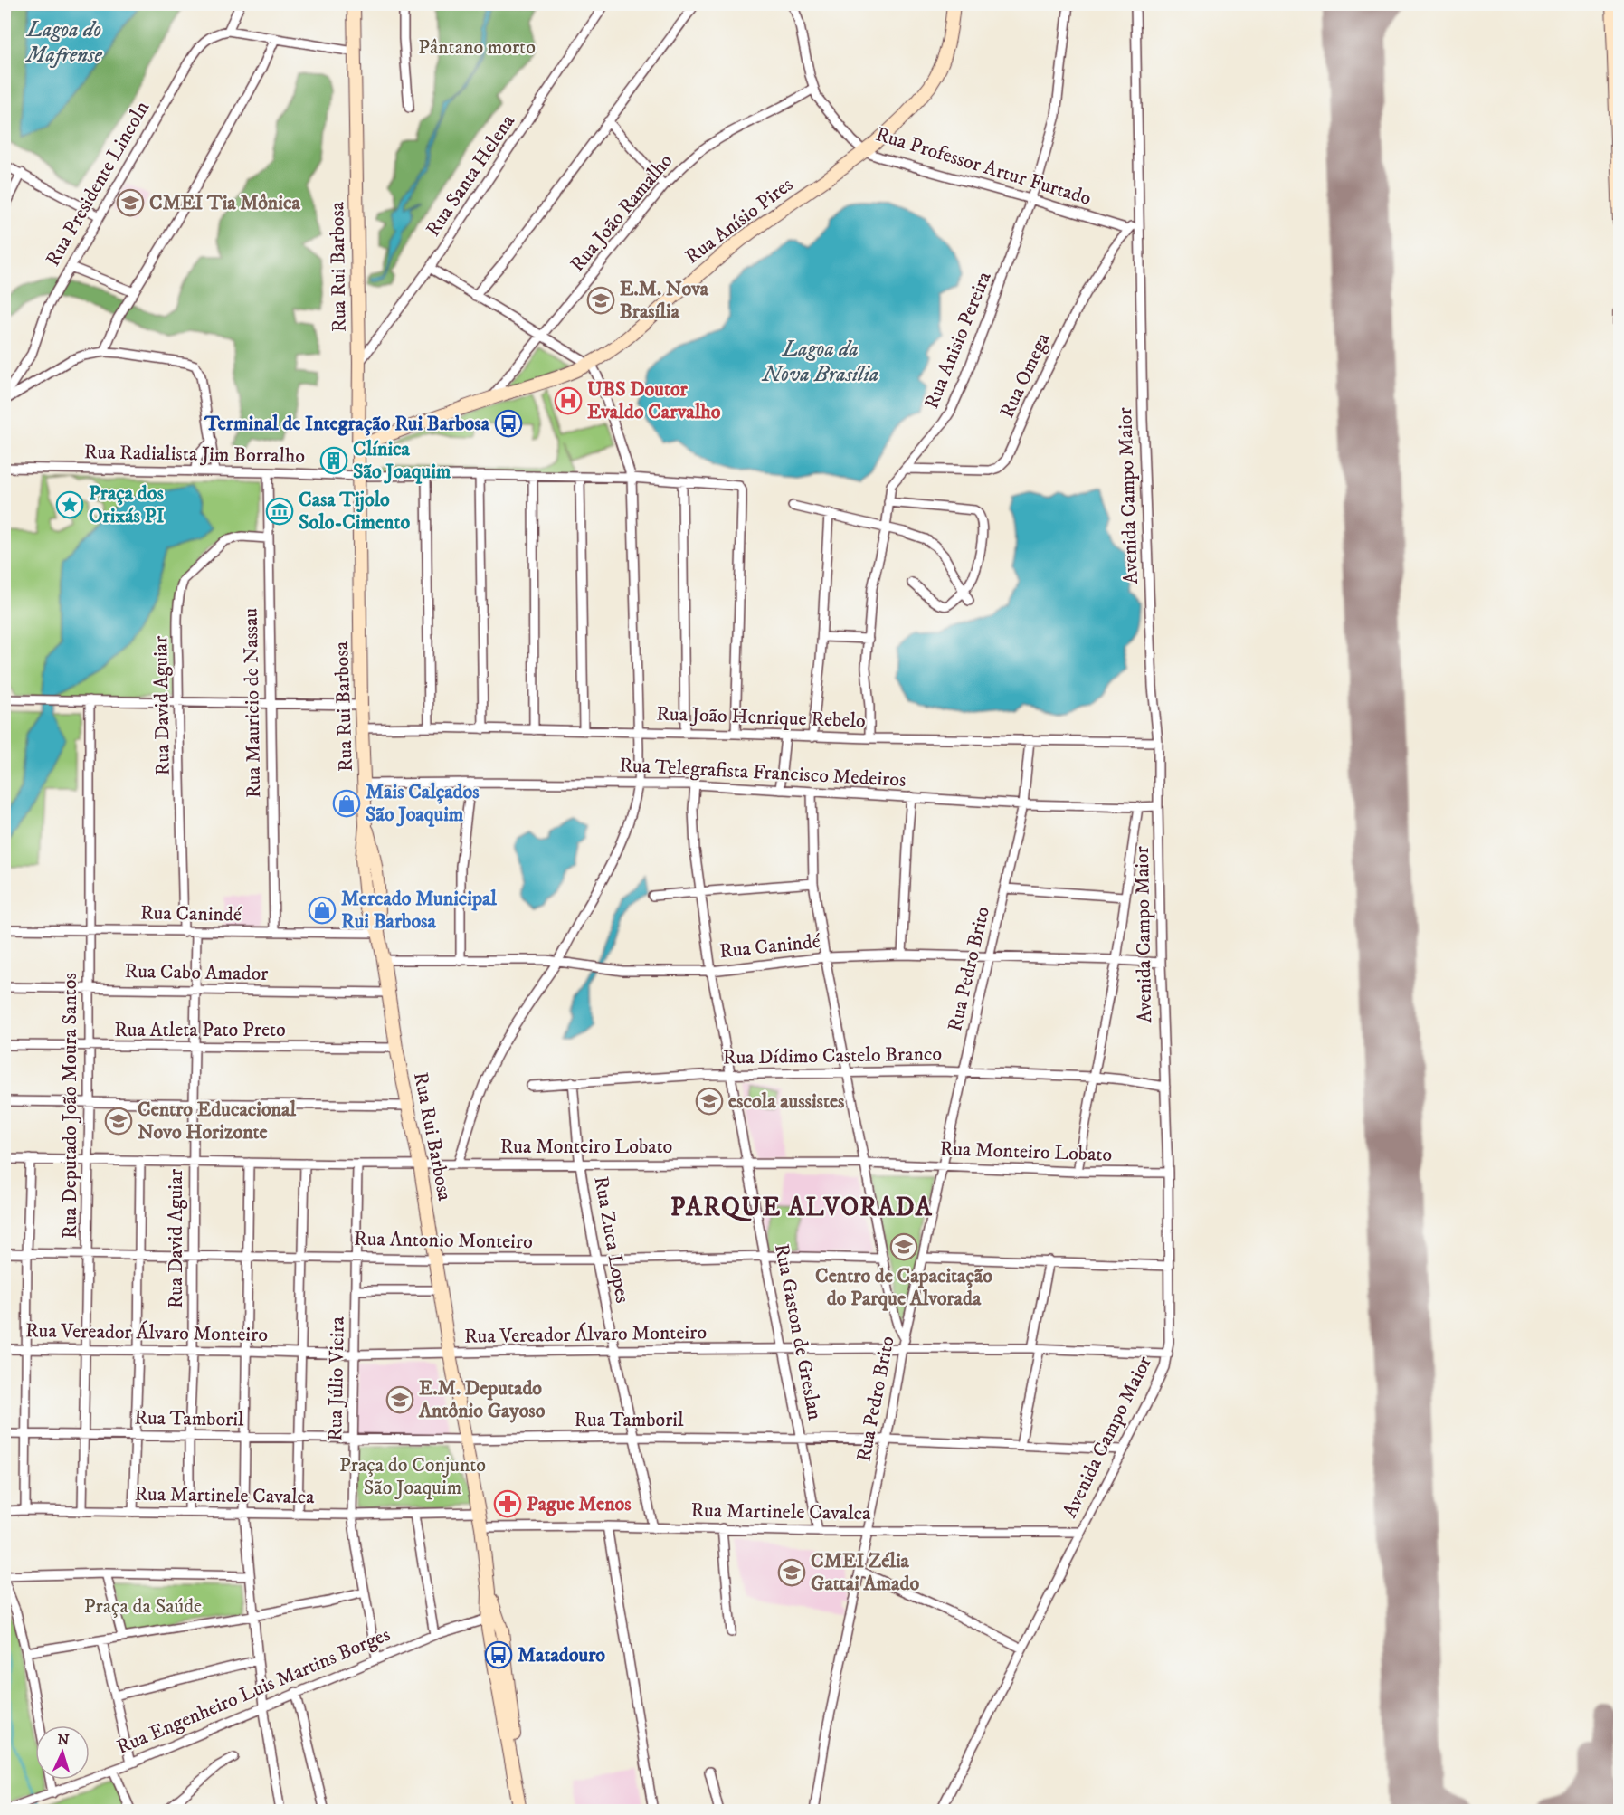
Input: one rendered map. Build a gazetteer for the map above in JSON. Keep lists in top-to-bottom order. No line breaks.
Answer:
{"streets":{"street":["Rua Professor Artur Furtado","Rua Santa Helena","Rua Presidente Lincoln","Rua João Ramalho","Rua Anísio Pires","Rua Rui Barbosa","Rua Anisio Pereira","Rua Omega","Rua Radialista Jim Borralho","Avenida Campo Maior","Rua Mauricio de Nassau","Rua David Aguiar","Rua João Henrique Rebelo","Rua Telegrafista Francisco Medeiros","Rua Canindé","Rua Pedro Brito","Rua Cabo Amador","Rua Atleta Pato Preto","Rua Dídimo Castelo Branco","Rua Deputado João Moura Santos","Rua Monteiro Lobato","Rua Zuca Lopes","Rua Antonio Monteiro","Rua Gaston de Greslan","Rua Vereador Álvaro Monteiro","Rua Júlio Vieira","Rua Tamboril","Rua Martinele Cavalca","Rua Engenheiro Luis Martins Borges"]},"crossings":[["Rua Professor Artur Furtado","Rua João Ramalho"],["Rua Professor Artur Furtado","Rua Anísio Pires"],["Rua Professor Artur Furtado","Rua Anisio Pereira"],["Rua Professor Artur Furtado","Rua Omega"],["Rua Santa Helena","Rua Rui Barbosa"],["Rua João Ramalho","Rua Anísio Pires"],["Rua Anísio Pires","Rua Rui Barbosa"],["Rua Rui Barbosa","Rua Radialista Jim Borralho"],["Rua Rui Barbosa","Rua João Henrique Rebelo"],["Rua Rui Barbosa","Rua Telegrafista Francisco Medeiros"],["Rua Rui Barbosa","Rua Canindé"],["Rua Rui Barbosa","Rua Cabo Amador"],["Rua Rui Barbosa","Rua Atleta Pato Preto"],["Rua Rui Barbosa","Rua Monteiro Lobato"],["Rua Rui Barbosa","Rua Antonio Monteiro"],["Rua Rui Barbosa","Rua Vereador Álvaro Monteiro"],["Rua Rui Barbosa","Rua Tamboril"],["Rua Rui Barbosa","Rua Martinele Cavalca"],["Rua Rui Barbosa","Rua Engenheiro Luis Martins Borges"],["Rua Anisio Pereira","Rua Omega"],["Rua Anisio Pereira","Rua João Henrique Rebelo"],["Rua Omega","Avenida Campo Maior"],["Rua Radialista Jim Borralho","Rua Mauricio de Nassau"],["Rua Radialista Jim Borralho","Rua João Henrique Rebelo"],["Avenida Campo Maior","Rua João Henrique Rebelo"],["Avenida Campo Maior","Rua Telegrafista Francisco Medeiros"],["Avenida Campo Maior","Rua Canindé"],["Avenida Campo Maior","Rua Dídimo Castelo Branco"],["Avenida Campo Maior","Rua Monteiro Lobato"],["Avenida Campo Maior","Rua Vereador Álvaro Monteiro"],["Avenida Campo Maior","Rua Tamboril"],["Avenida Campo Maior","Rua Martinele Cavalca"],["Rua Mauricio de Nassau","Rua David Aguiar"],["Rua Mauricio de Nassau","Rua Canindé"],["Rua David Aguiar","Rua Canindé"],["Rua David Aguiar","Rua Cabo Amador"],["Rua David Aguiar","Rua Atleta Pato Preto"],["Rua David Aguiar","Rua Monteiro Lobato"],["Rua David Aguiar","Rua Antonio Monteiro"],["Rua David Aguiar","Rua Vereador Álvaro Monteiro"],["Rua David Aguiar","Rua Tamboril"],["Rua David Aguiar","Rua Martinele Cavalca"],["Rua João Henrique Rebelo","Rua Pedro Brito"],["Rua Telegrafista Francisco Medeiros","Rua Pedro Brito"],["Rua Telegrafista Francisco Medeiros","Rua Gaston de Greslan"],["Rua Canindé","Rua Pedro Brito"],["Rua Canindé","Rua Deputado João Moura Santos"],["Rua Canindé","Rua Gaston de Greslan"],["Rua Pedro Brito","Rua Dídimo Castelo Branco"],["Rua Pedro Brito","Rua Monteiro Lobato"],["Rua Pedro Brito","Rua Vereador Álvaro Monteiro"],["Rua Pedro Brito","Rua Tamboril"],["Rua Pedro Brito","Rua Martinele Cavalca"],["Rua Cabo Amador","Rua Deputado João Moura Santos"],["Rua Atleta Pato Preto","Rua Deputado João Moura Santos"],["Rua Dídimo Castelo Branco","Rua Zuca Lopes"],["Rua Dídimo Castelo Branco","Rua Gaston de Greslan"],["Rua Deputado João Moura Santos","Rua Monteiro Lobato"],["Rua Deputado João Moura Santos","Rua Antonio Monteiro"],["Rua Deputado João Moura Santos","Rua Vereador Álvaro Monteiro"],["Rua Deputado João Moura Santos","Rua Tamboril"],["Rua Deputado João Moura Santos","Rua Martinele Cavalca"],["Rua Monteiro Lobato","Rua Zuca Lopes"],["Rua Monteiro Lobato","Rua Gaston de Greslan"],["Rua Monteiro Lobato","Rua Júlio Vieira"],["Rua Zuca Lopes","Rua Antonio Monteiro"],["Rua Zuca Lopes","Rua Vereador Álvaro Monteiro"],["Rua Zuca Lopes","Rua Tamboril"],["Rua Zuca Lopes","Rua Martinele Cavalca"],["Rua Antonio Monteiro","Rua Gaston de Greslan"],["Rua Antonio Monteiro","Rua Júlio Vieira"],["Rua Gaston de Greslan","Rua Vereador Álvaro Monteiro"],["Rua Gaston de Greslan","Rua Tamboril"],["Rua Gaston de Greslan","Rua Martinele Cavalca"],["Rua Vereador Álvaro Monteiro","Rua Júlio Vieira"],["Rua Júlio Vieira","Rua Tamboril"],["Rua Júlio Vieira","Rua Martinele Cavalca"],["Rua Júlio Vieira","Rua Engenheiro Luis Martins Borges"]],"districts":["PARQUE ALVORADA"],"water":["Lagoa do Mafrense","Lagoa da Nova Brasília"],"parks":["Pântano morto","Praça do Conjunto São Joaquim","Praça da Saúde"],"places":{"school or university":["CMEI Tia Mônica","E.M. Nova Brasília","escola aussistes","Centro Educacional Novo Horizonte","Centro de Capacitação do Parque Alvorada","E.M. Deputado Antônio Gayoso","CMEI Zélia Gattai Amado"],"hospital":["UBS Doutor Evaldo Carvalho"],"bus stop":["Terminal de Integração Rui Barbosa","Matadouro"],"building":["Clínica São Joaquim"],"place":["Praça dos Orixás PI"],"museum":["Casa Tijolo Solo-Cimento"],"shop":["Mais Calçados São Joaquim","Mercado Municipal Rui Barbosa"],"pharmacy":["Pague Menos"]},"north":"top"}
